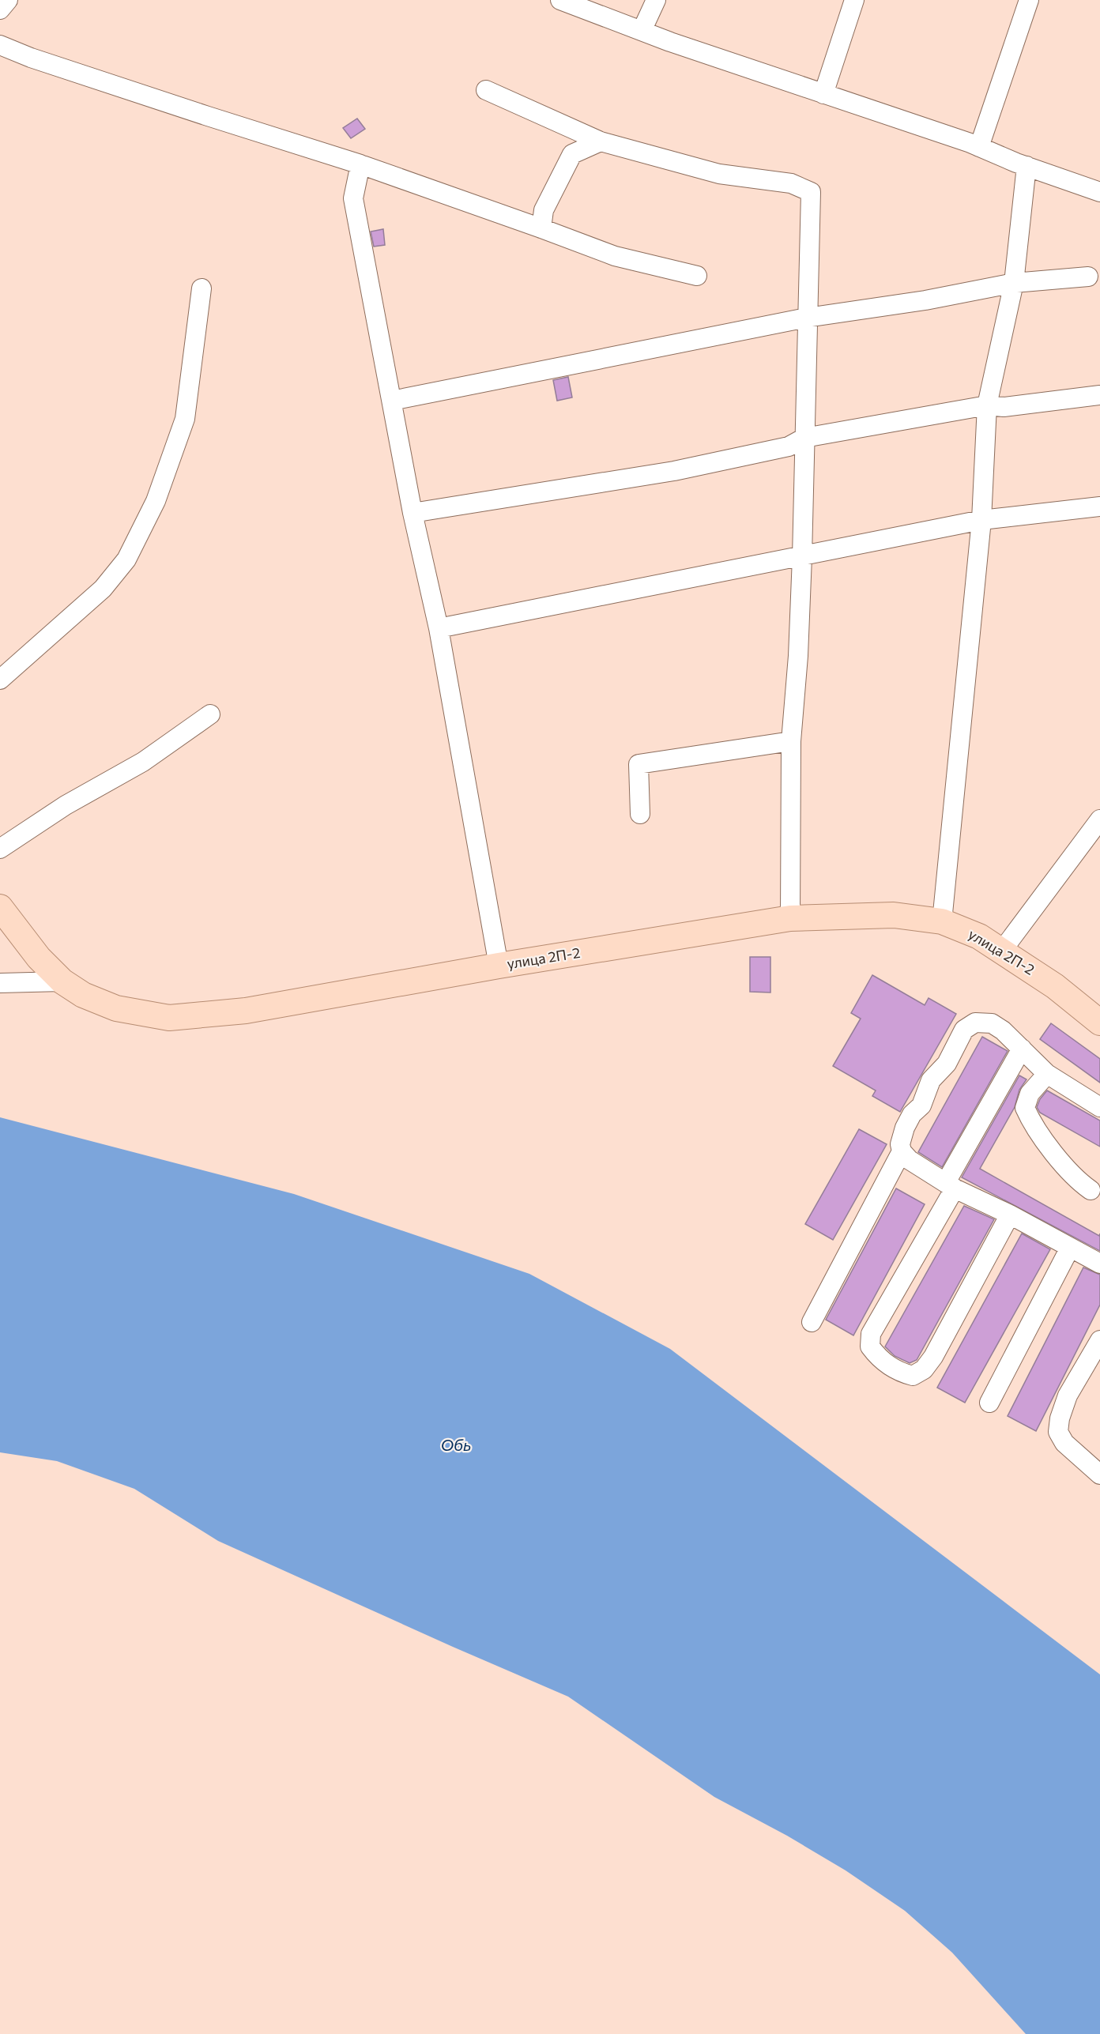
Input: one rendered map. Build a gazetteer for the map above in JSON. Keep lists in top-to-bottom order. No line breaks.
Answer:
{"streets":{"main road":["улица 2П-2"]},"water":["Обь"]}
